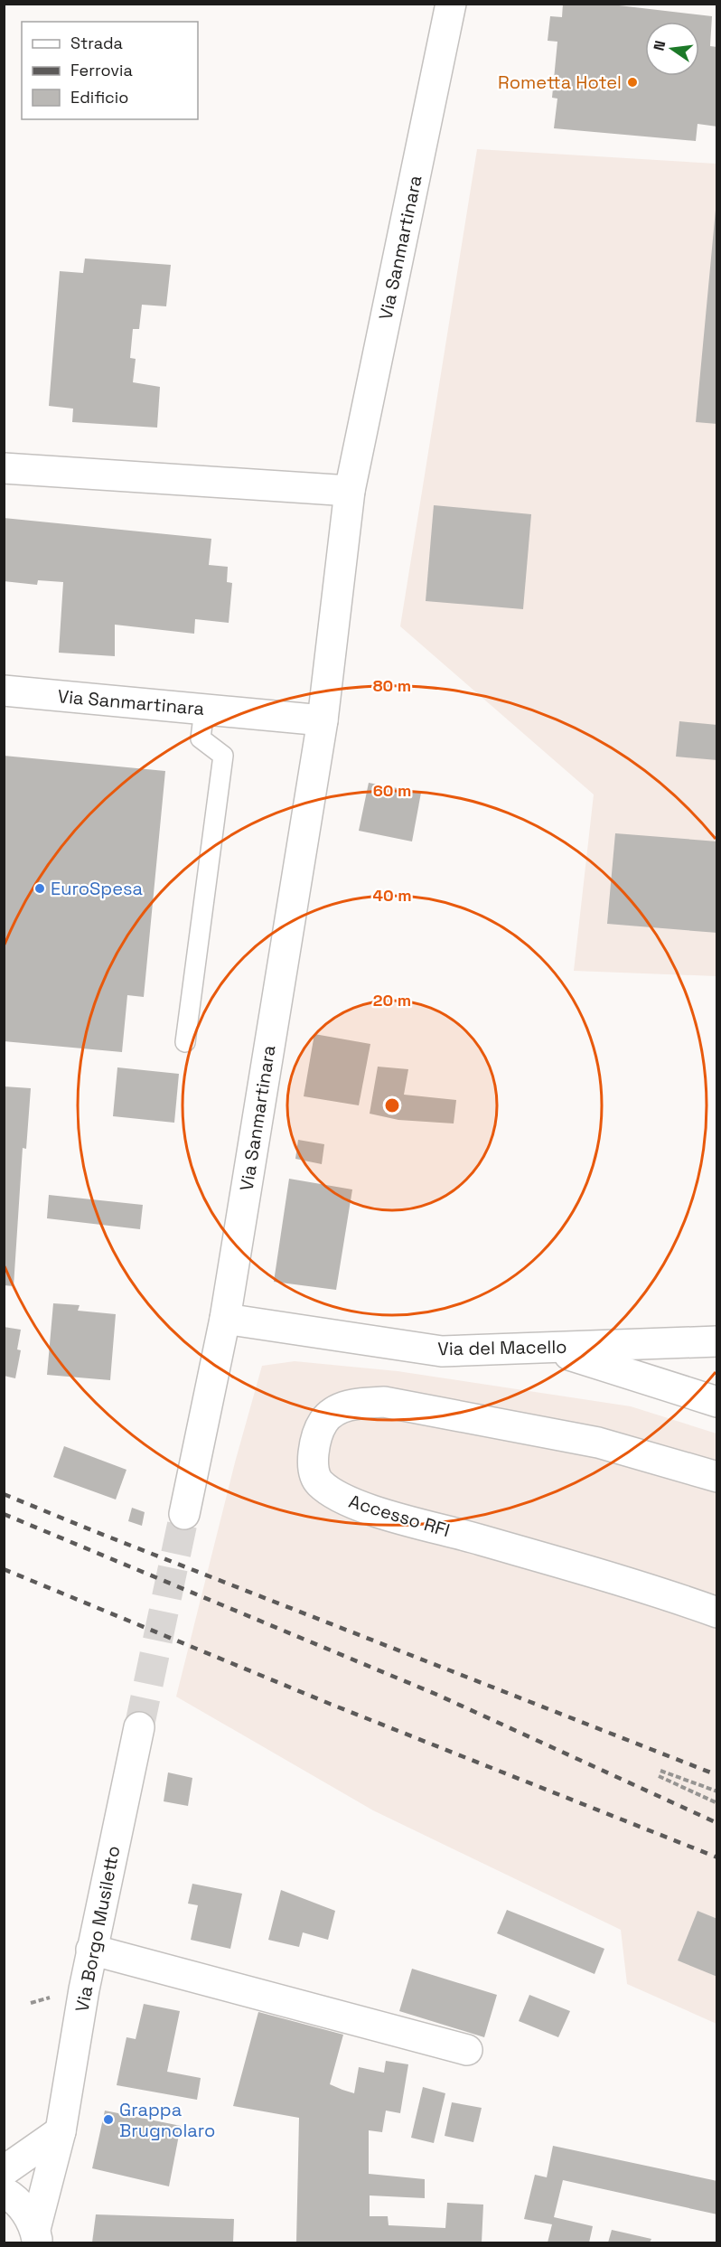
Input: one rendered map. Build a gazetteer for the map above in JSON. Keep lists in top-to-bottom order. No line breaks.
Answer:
{"streets":{"street":["Via Sanmartinara","Via del Macello","Accesso RFI","Via Borgo Musiletto"]},"crossings":[["Via Sanmartinara","Via del Macello"]],"places":["Rometta Hotel","EuroSpesa","Grappa Brugnolaro"],"legend":["Strada","Ferrovia","Edificio"],"north":"left","rings":["80 m","60 m","40 m","20 m"]}
